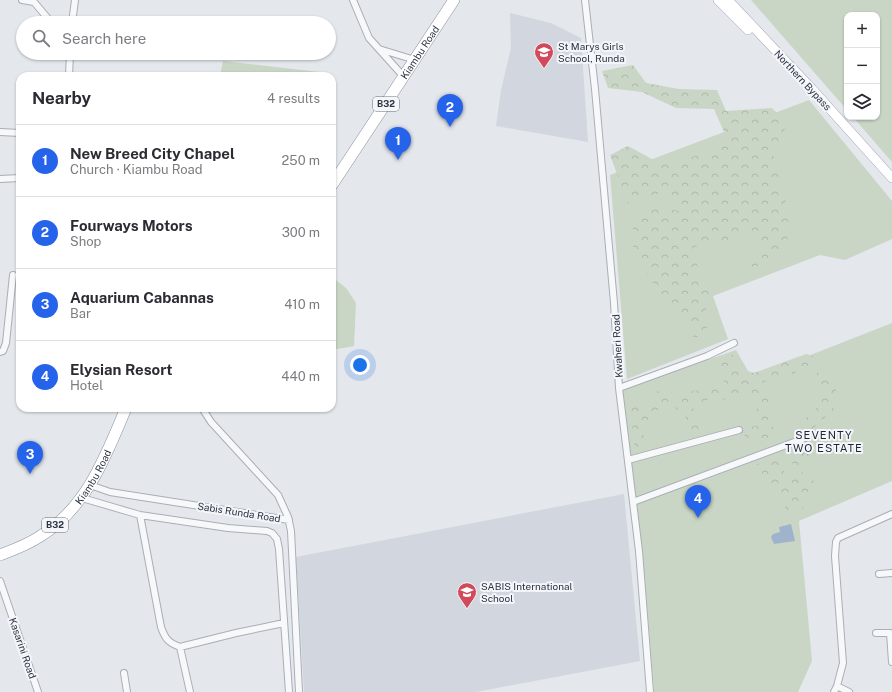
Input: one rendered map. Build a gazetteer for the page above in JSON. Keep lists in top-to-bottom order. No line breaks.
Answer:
{"streets":{"highway":["Kiambu Road","B32"],"main road":["Northern Bypass"],"street":["Kwaheri Road","Sabis Runda Road","Kasarini Road"]},"crossings":[["Kiambu Road","Sabis Runda Road"]],"districts":["SEVENTY TWO ESTATE"],"places":{"school or university":["St Marys Girls School, Runda","SABIS International School"]},"page":{"map_buttons":["+","−"],"search":"Search here","heading":["Nearby","4 results"],"pins":["2","1","3","4"],"list":[{"mark":"1","name":"New Breed City Chapel","note":"Church · Kiambu Road","value":"250 m"},{"mark":"2","name":"Fourways Motors","note":"Shop","value":"300 m"},{"mark":"3","name":"Aquarium Cabannas","note":"Bar","value":"410 m"},{"mark":"4","name":"Elysian Resort","note":"Hotel","value":"440 m"}]}}
